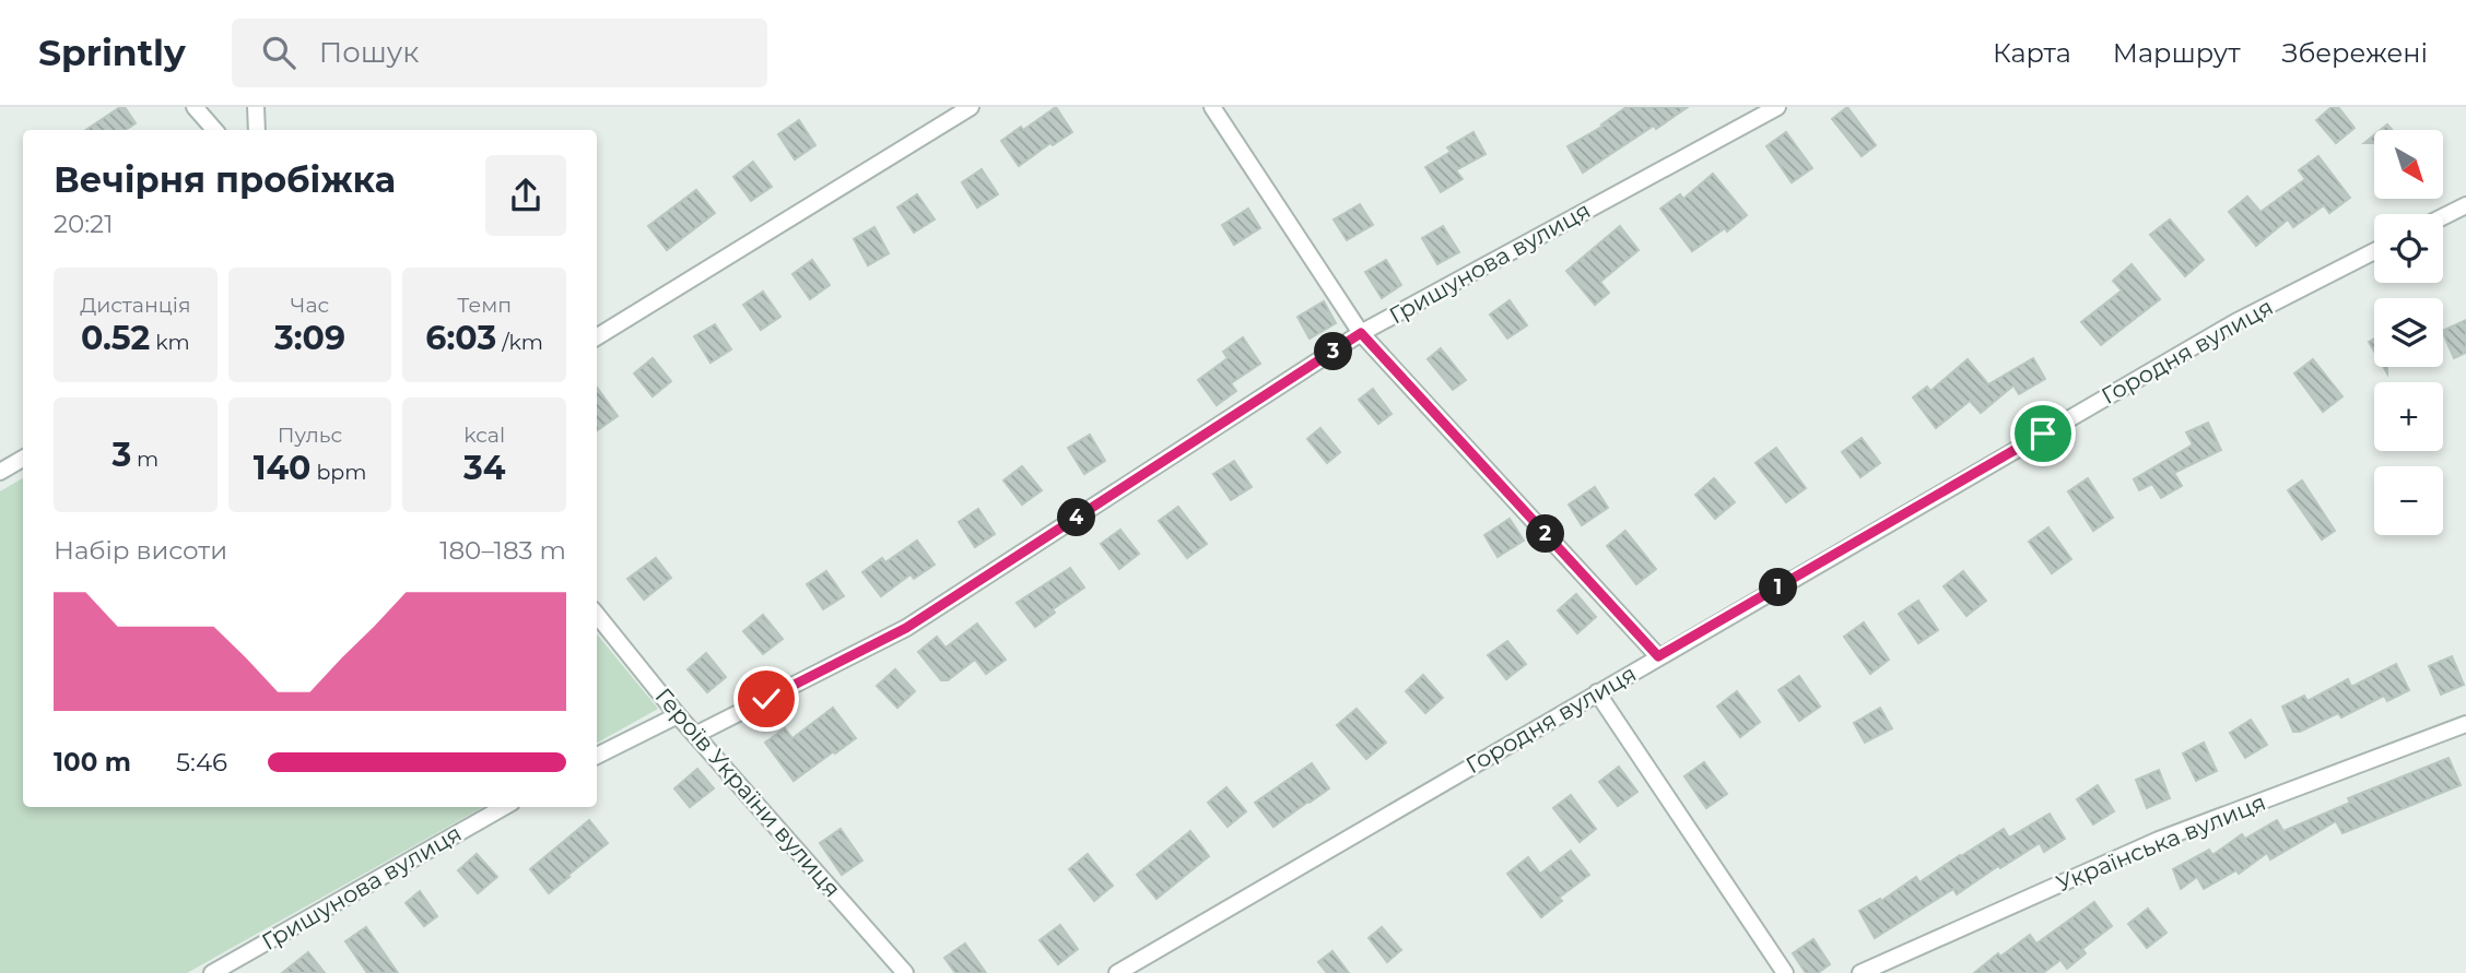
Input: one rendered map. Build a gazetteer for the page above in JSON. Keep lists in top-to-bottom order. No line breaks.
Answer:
{"streets":{"street":["Гришунова вулиця","Городня вулиця","Героїв України вулиця","Українська вулиця"]},"crossings":[["Гришунова вулиця","Героїв України вулиця"]],"north":"bottom right","page":{"header":"Sprintly","search":"Пошук","nav":["Карта","Маршрут","Збережені"],"map_buttons":["+","−"],"heading":["Вечірня пробіжка","20:21"],"stats":[["Дистанція","0.52 km"],["Час","3:09"],["Темп","6:03 /km"],["3 m"],["Пульс","140 bpm"],["kcal","34"]],"pins":["3","4","2","1"],"chart":["Набір висоти","180–183 m"],"list":[{"name":"100 m","note":"5:46"}]}}
